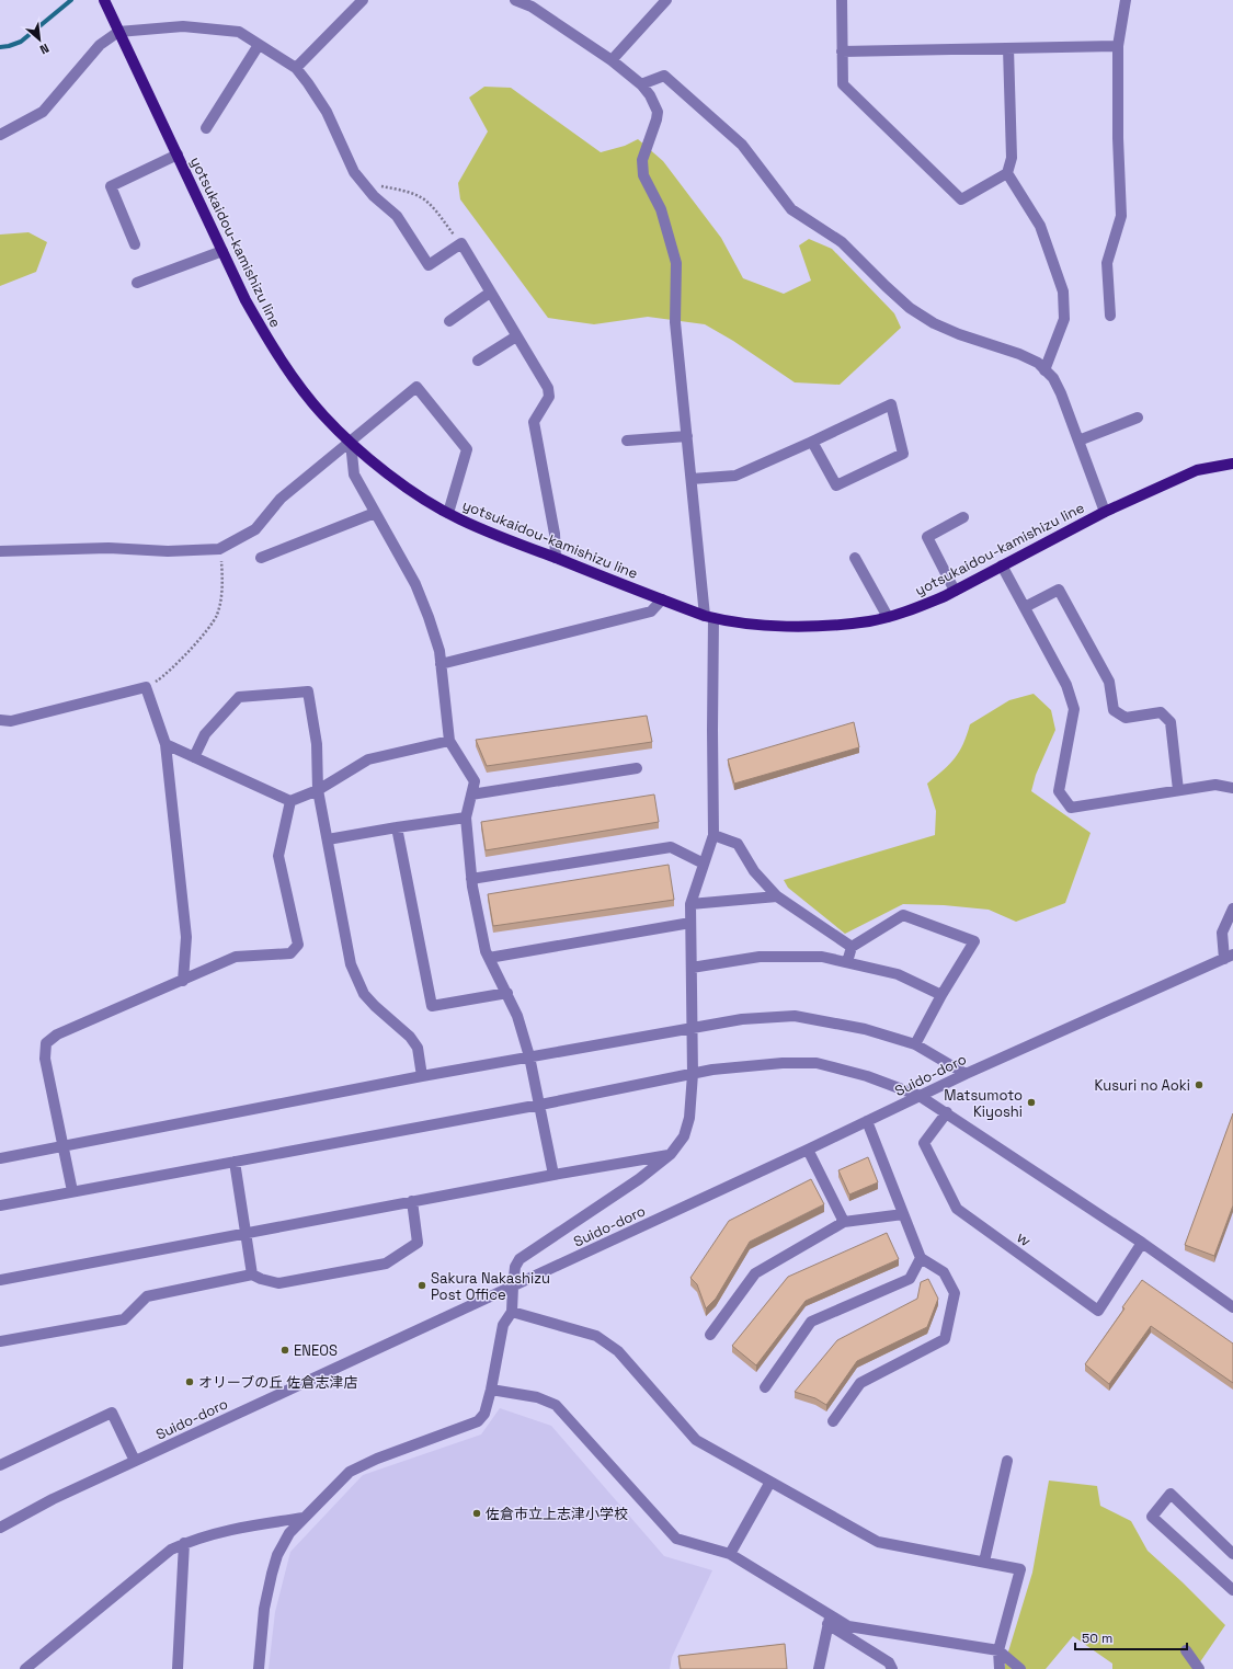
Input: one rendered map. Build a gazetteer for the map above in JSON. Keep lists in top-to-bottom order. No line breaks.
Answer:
{"streets":{"main road":["yotsukaidou-kamishizu line"],"street":["Suido-doro","ｗ"]},"places":["Kusuri no Aoki","Matsumoto Kiyoshi","Sakura Nakashizu Post Office","ENEOS","オリーブの丘 佐倉志津店","佐倉市立上志津小学校"],"scale_bar":"50 m","north":"bottom right"}
